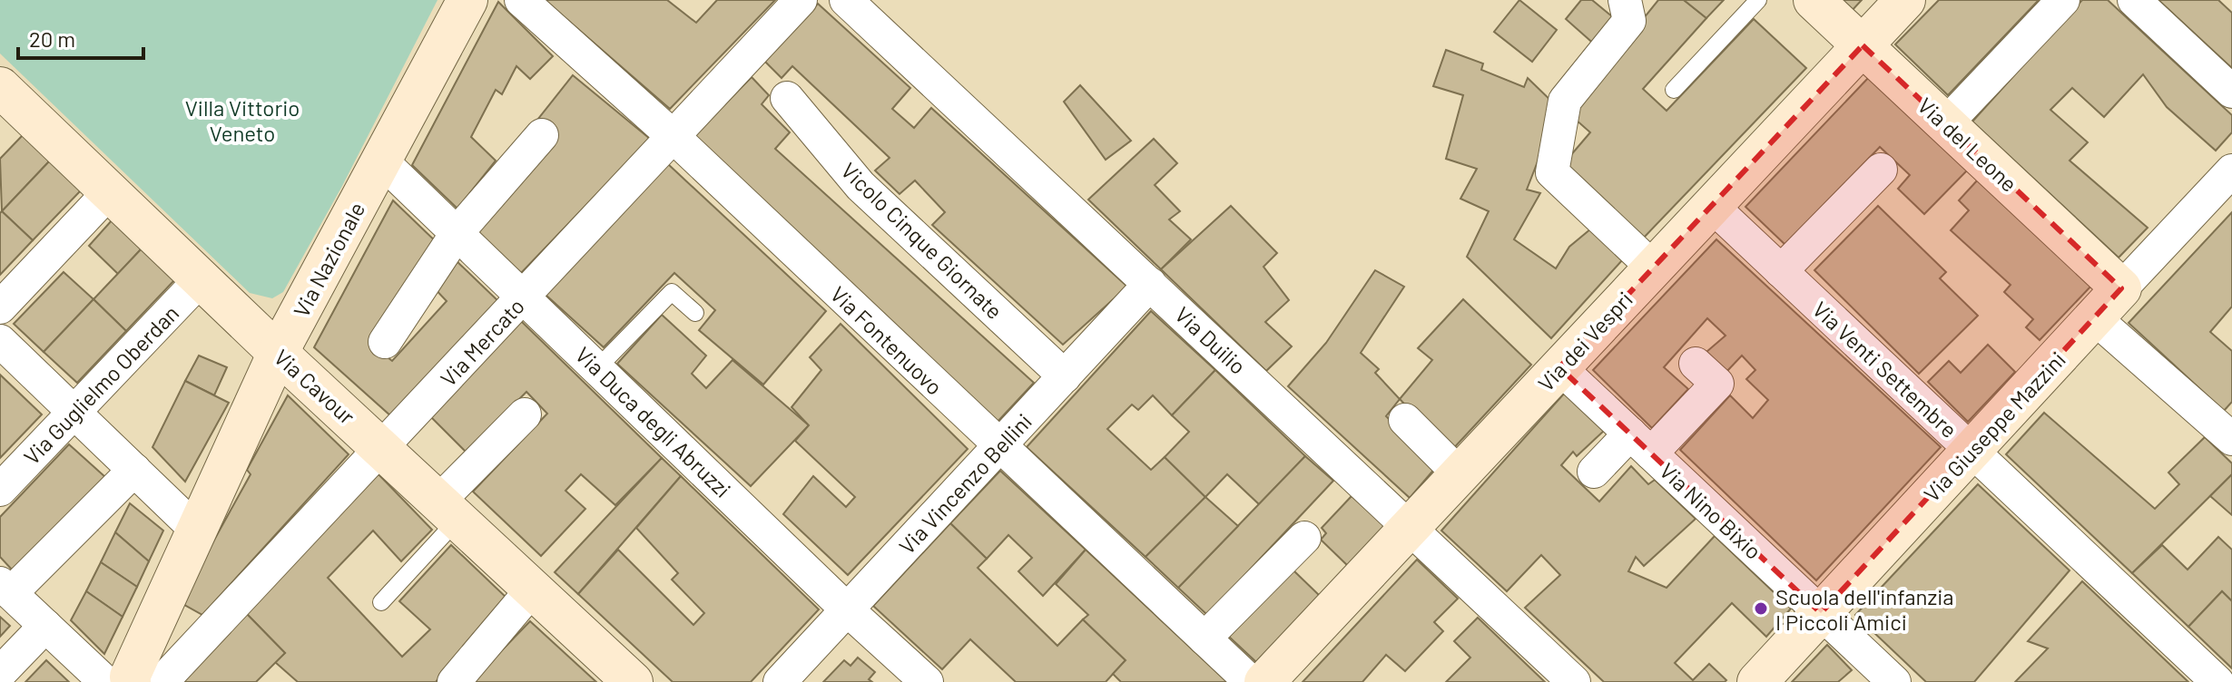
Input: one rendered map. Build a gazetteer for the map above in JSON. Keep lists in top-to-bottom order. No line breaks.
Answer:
{"streets":{"street":["Via del Leone","Vicolo Cinque Giornate","Via Nazionale","Via Fontenuovo","Via Duilio","Via dei Vespri","Via Mercato","Via Venti Settembre","Via Guglielmo Oberdan","Via Cavour","Via Duca degli Abruzzi","Via Giuseppe Mazzini","Via Vincenzo Bellini","Via Nino Bixio"]},"crossings":[["Via del Leone","Via dei Vespri"],["Via del Leone","Via Giuseppe Mazzini"],["Vicolo Cinque Giornate","Via Vincenzo Bellini"],["Via Nazionale","Via Cavour"],["Via Nazionale","Via Duca degli Abruzzi"],["Via Fontenuovo","Via Mercato"],["Via Fontenuovo","Via Vincenzo Bellini"],["Via Duilio","Via dei Vespri"],["Via Duilio","Via Vincenzo Bellini"],["Via dei Vespri","Via Venti Settembre"],["Via dei Vespri","Via Nino Bixio"],["Via Mercato","Via Cavour"],["Via Mercato","Via Duca degli Abruzzi"],["Via Venti Settembre","Via Giuseppe Mazzini"],["Via Guglielmo Oberdan","Via Cavour"],["Via Duca degli Abruzzi","Via Vincenzo Bellini"],["Via Giuseppe Mazzini","Via Nino Bixio"]],"parks":["Villa Vittorio Veneto"],"places":["Scuola dell'infanzia I Piccoli Amici"],"scale_bar":"20 m"}
